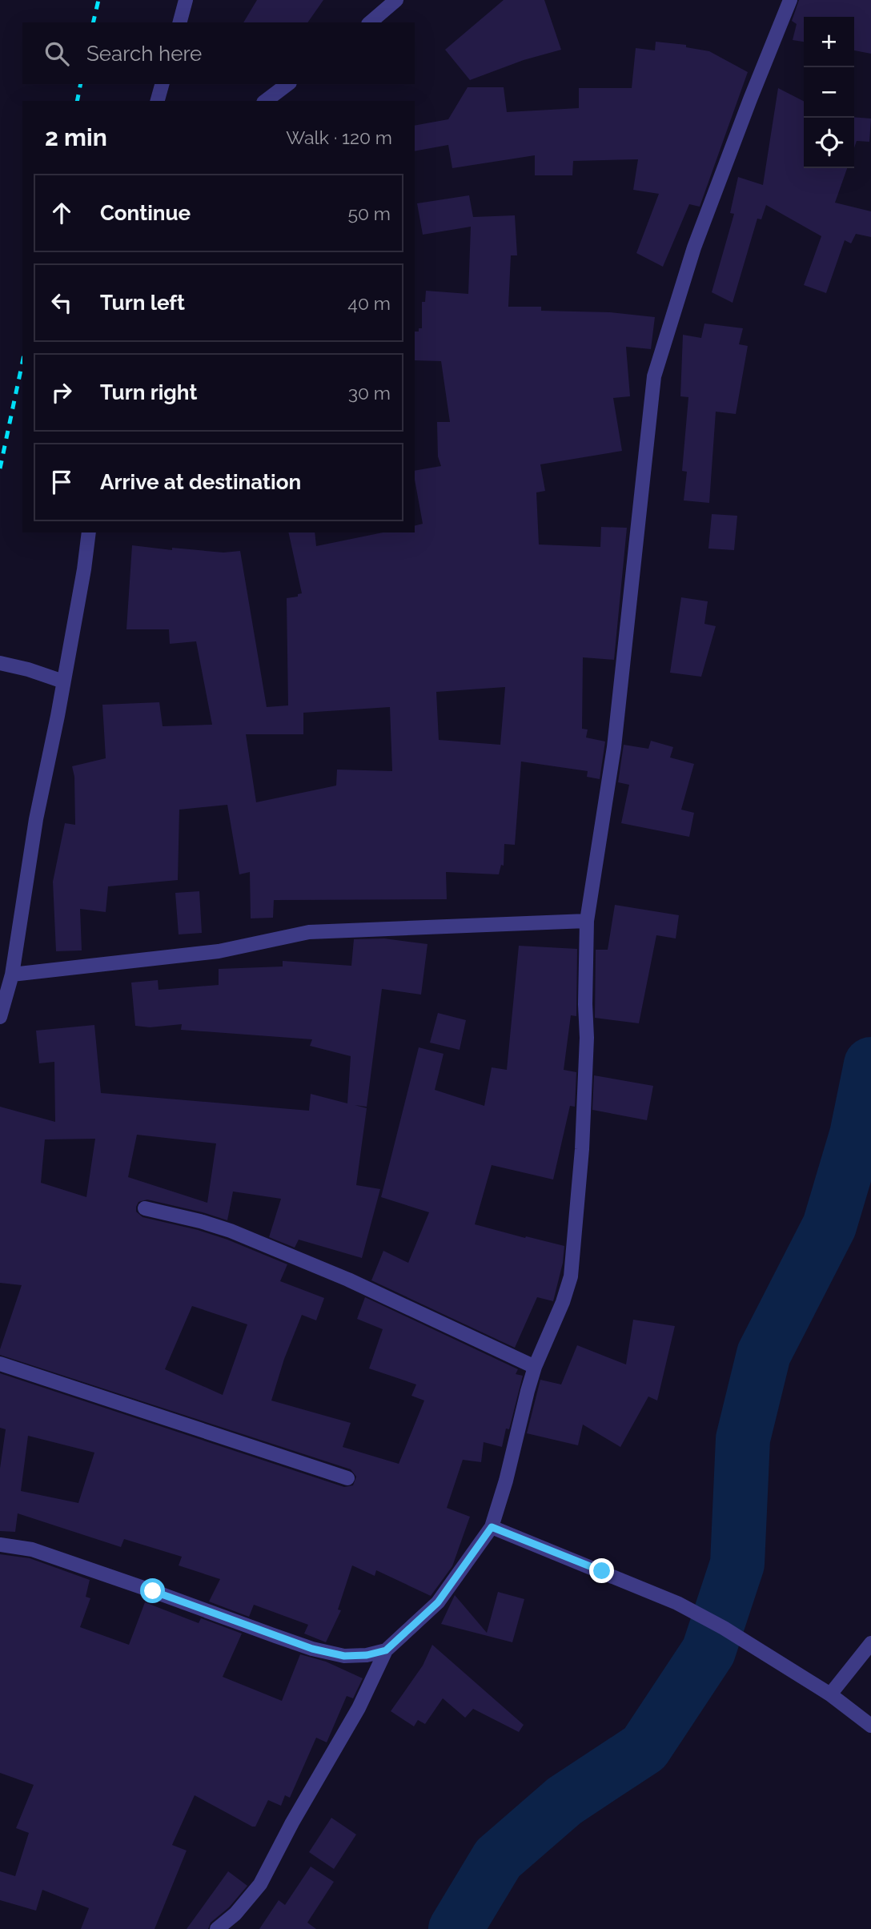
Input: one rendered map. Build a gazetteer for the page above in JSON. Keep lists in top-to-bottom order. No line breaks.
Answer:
{"page":{"map_buttons":["+","−"],"search":"Search here","heading":["2 min","Walk · 120 m"],"list":[["Continue","50 m"],["Turn left","40 m"],["Turn right","30 m"],"Arrive at destination"]}}
